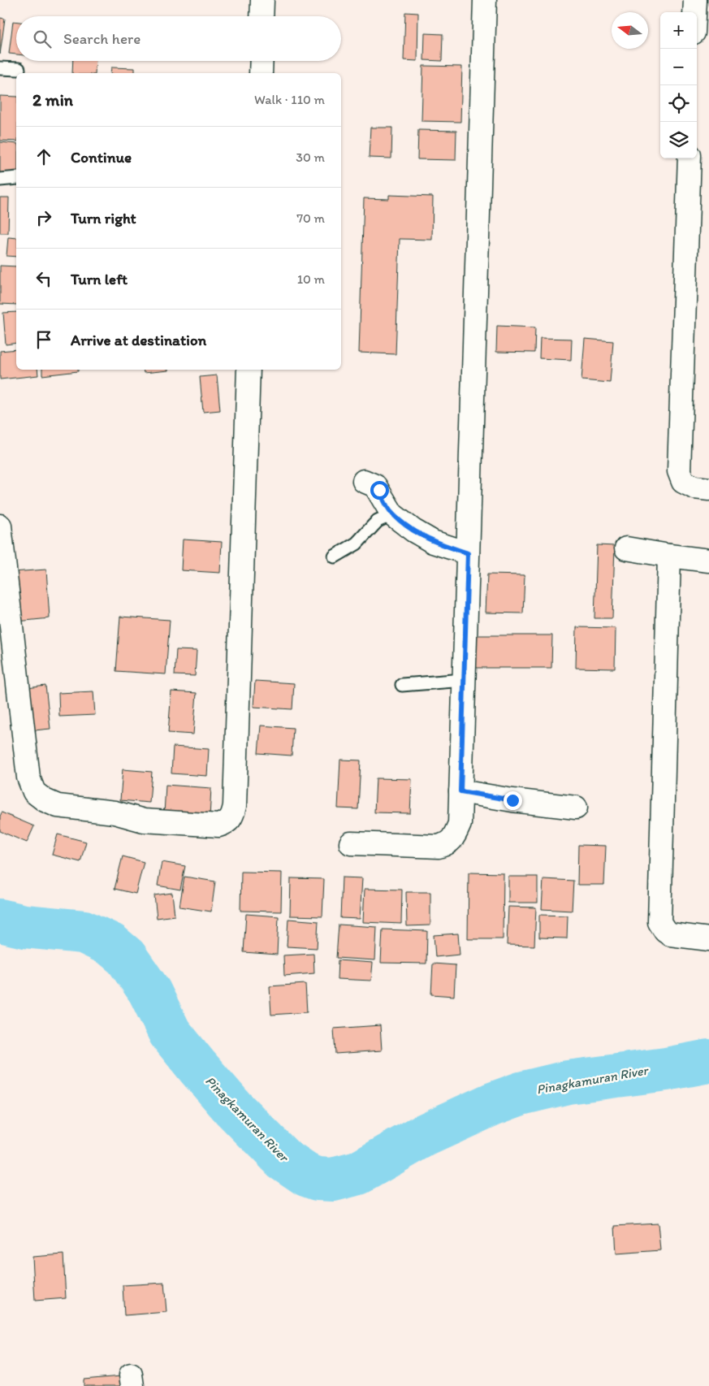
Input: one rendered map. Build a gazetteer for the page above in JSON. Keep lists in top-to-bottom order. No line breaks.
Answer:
{"water":["Pinagkamuran River"],"north":"left","page":{"map_buttons":["+","−"],"search":"Search here","heading":["2 min","Walk · 110 m"],"list":[["Continue","30 m"],["Turn right","70 m"],["Turn left","10 m"],"Arrive at destination"]}}
